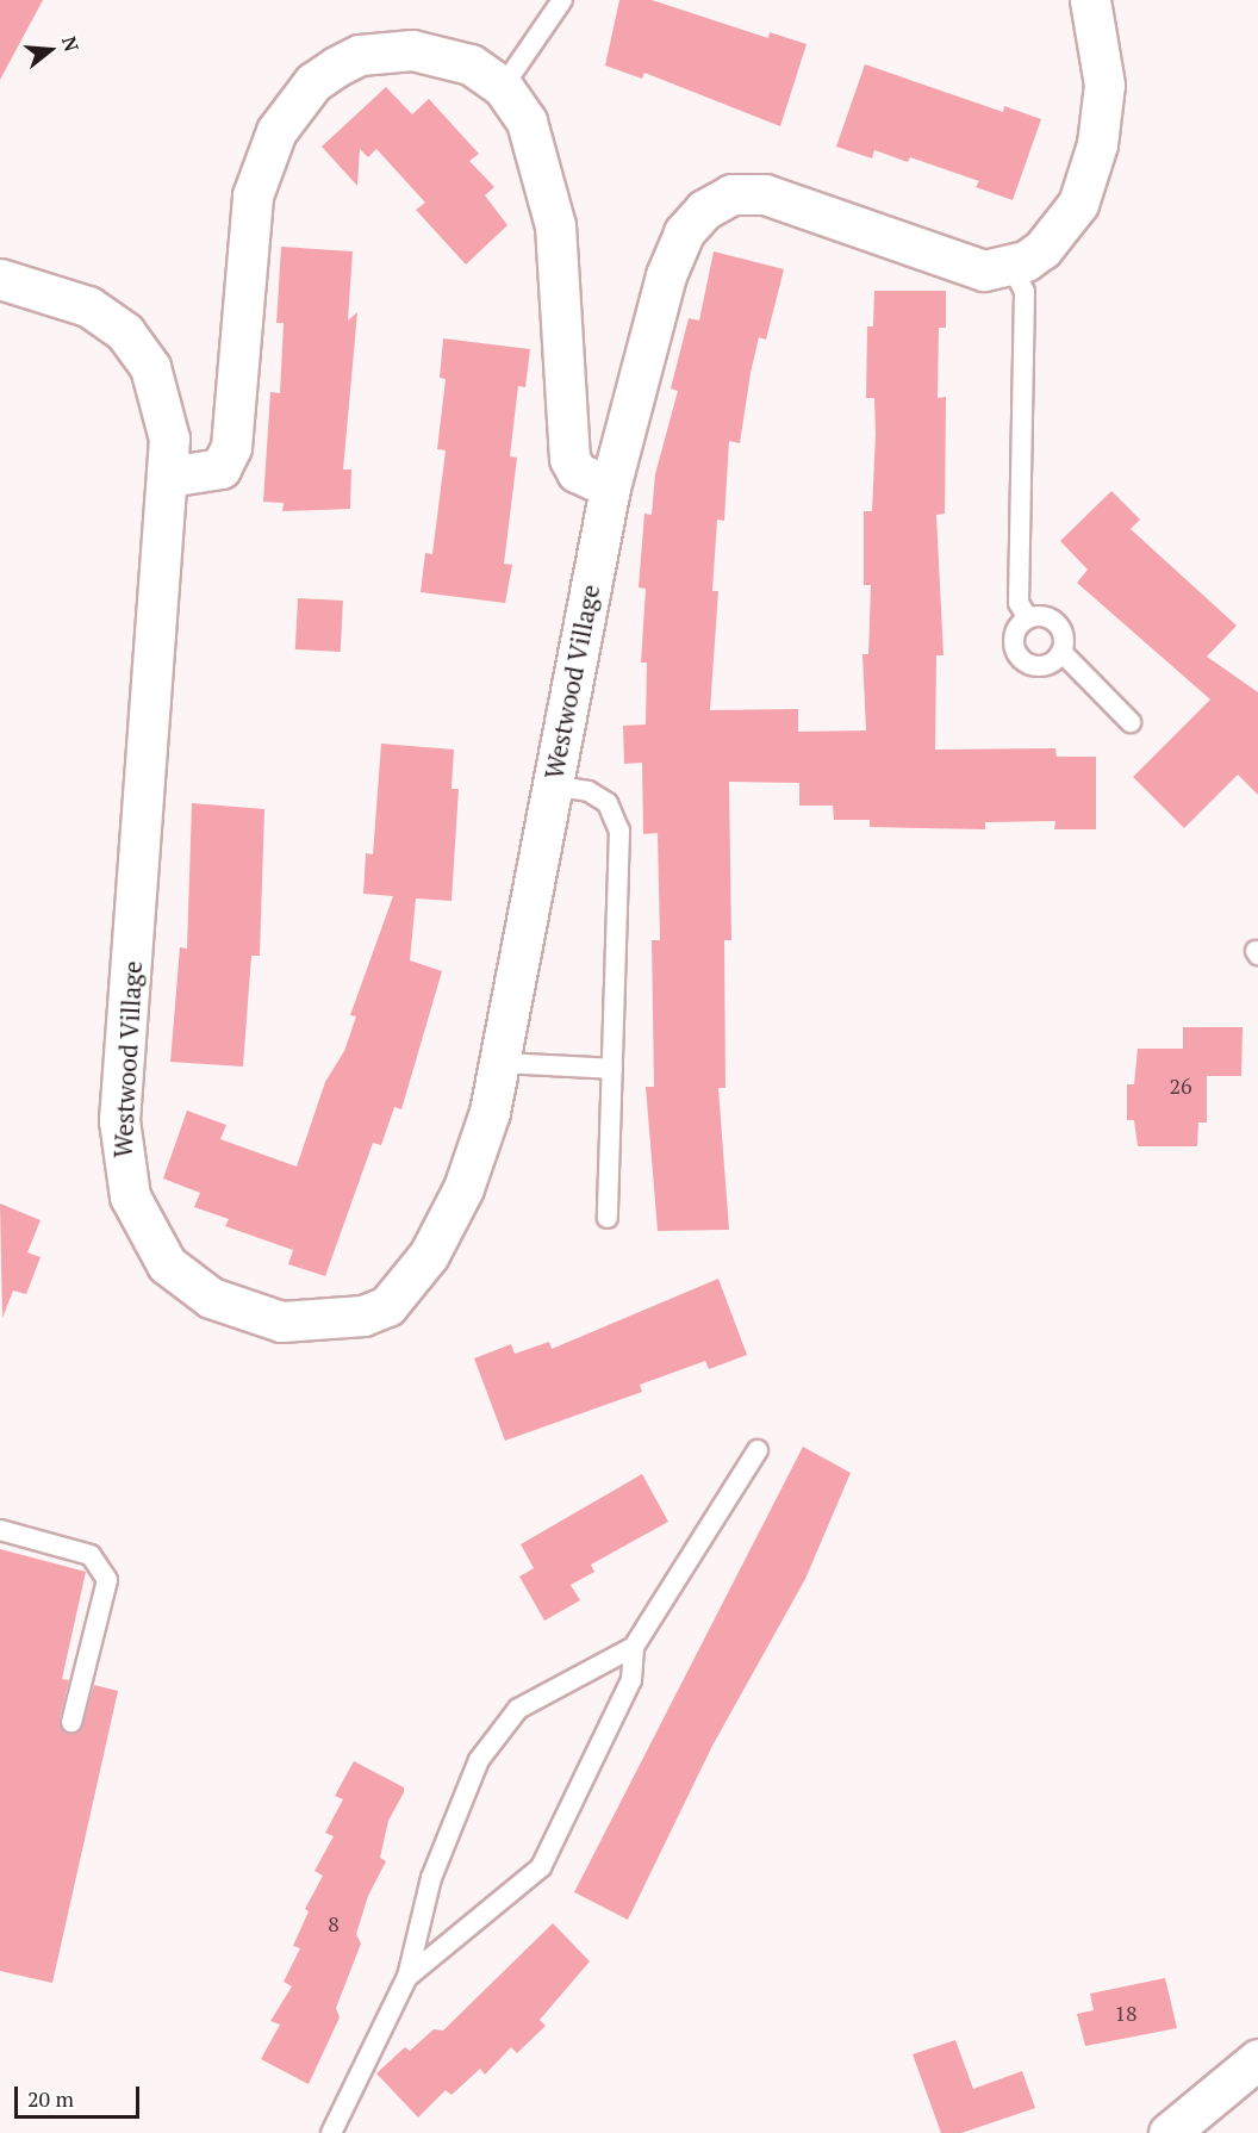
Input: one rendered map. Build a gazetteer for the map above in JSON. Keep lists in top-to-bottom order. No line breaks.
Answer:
{"streets":{"street":["Westwood Village"]},"house_numbers":["26","8","18"],"scale_bar":"20 m","north":"right"}
